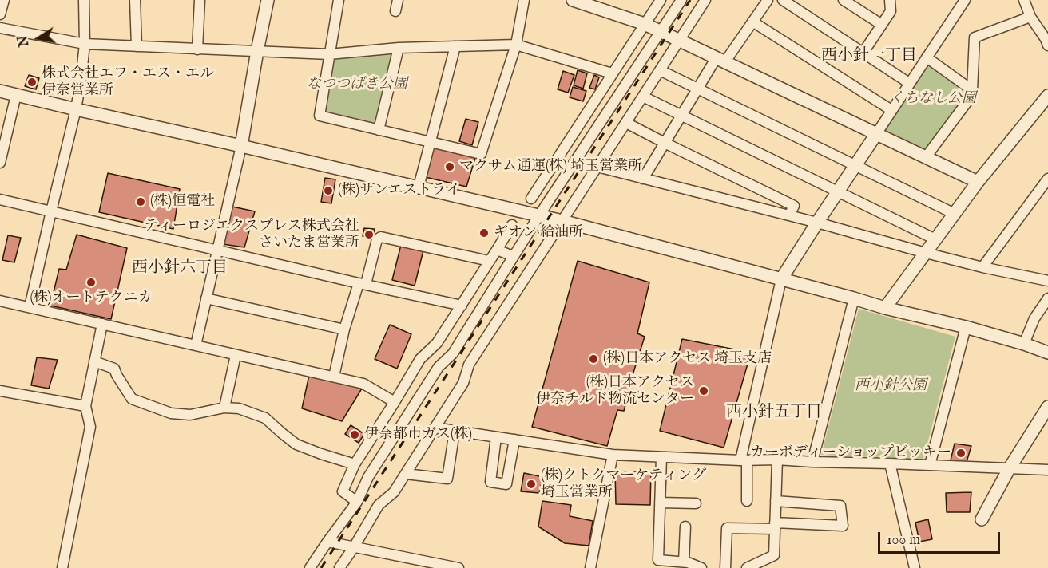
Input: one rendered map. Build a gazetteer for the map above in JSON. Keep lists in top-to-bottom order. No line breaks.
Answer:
{"districts":["西小針一丁目","西小針六丁目","西小針五丁目"],"parks":["なつつばき公園","くちなし公園","西小針公園"],"places":["株式会社エフ・エス・エル 伊奈営業所","マクサム通運(株) 埼玉営業所","(株)サンエストライ","(株)恒電社","ギオン 給油所","ティーロジエクスプレス株式会社 さいたま営業所","(株)オートテクニカ","(株)日本アクセス 埼玉支店","(株)日本アクセス 伊奈チルド物流センター","伊奈都市ガス(株)","カーボディーショップビッキー","(株)クトクマーケティング 埼玉営業所"],"scale_bar":"100 m","north":"left"}
